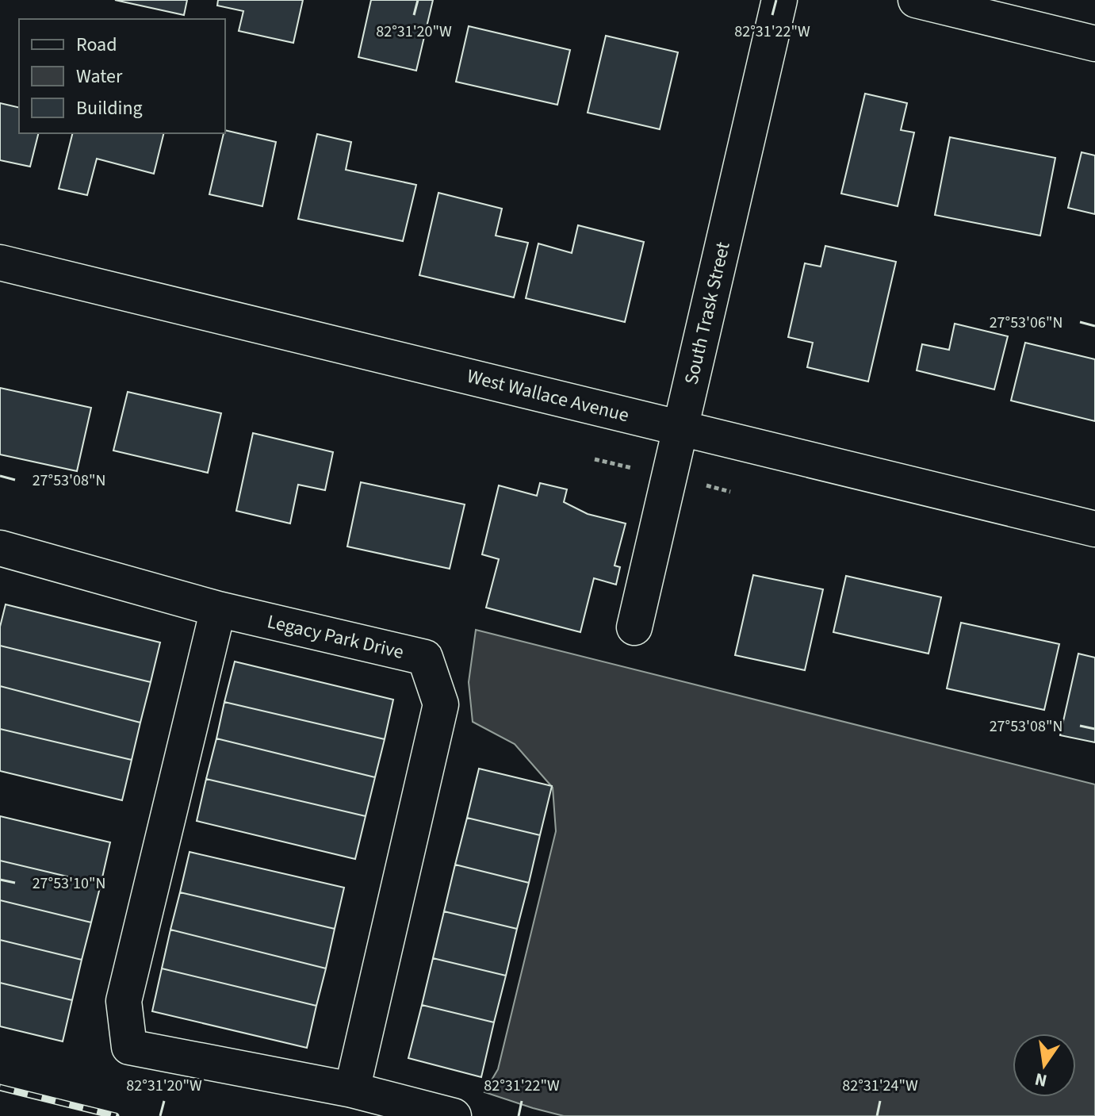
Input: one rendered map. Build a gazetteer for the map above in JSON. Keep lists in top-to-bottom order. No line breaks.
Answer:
{"streets":{"street":["South Trask Street","West Wallace Avenue","Legacy Park Drive"]},"crossings":[["South Trask Street","West Wallace Avenue"]],"legend":["Road","Water","Building"],"north":"bottom","coordinates":["82°31'20\"W","82°31'22\"W","27°53'06\"N","27°53'08\"N","27°53'10\"N","82°31'24\"W"]}
